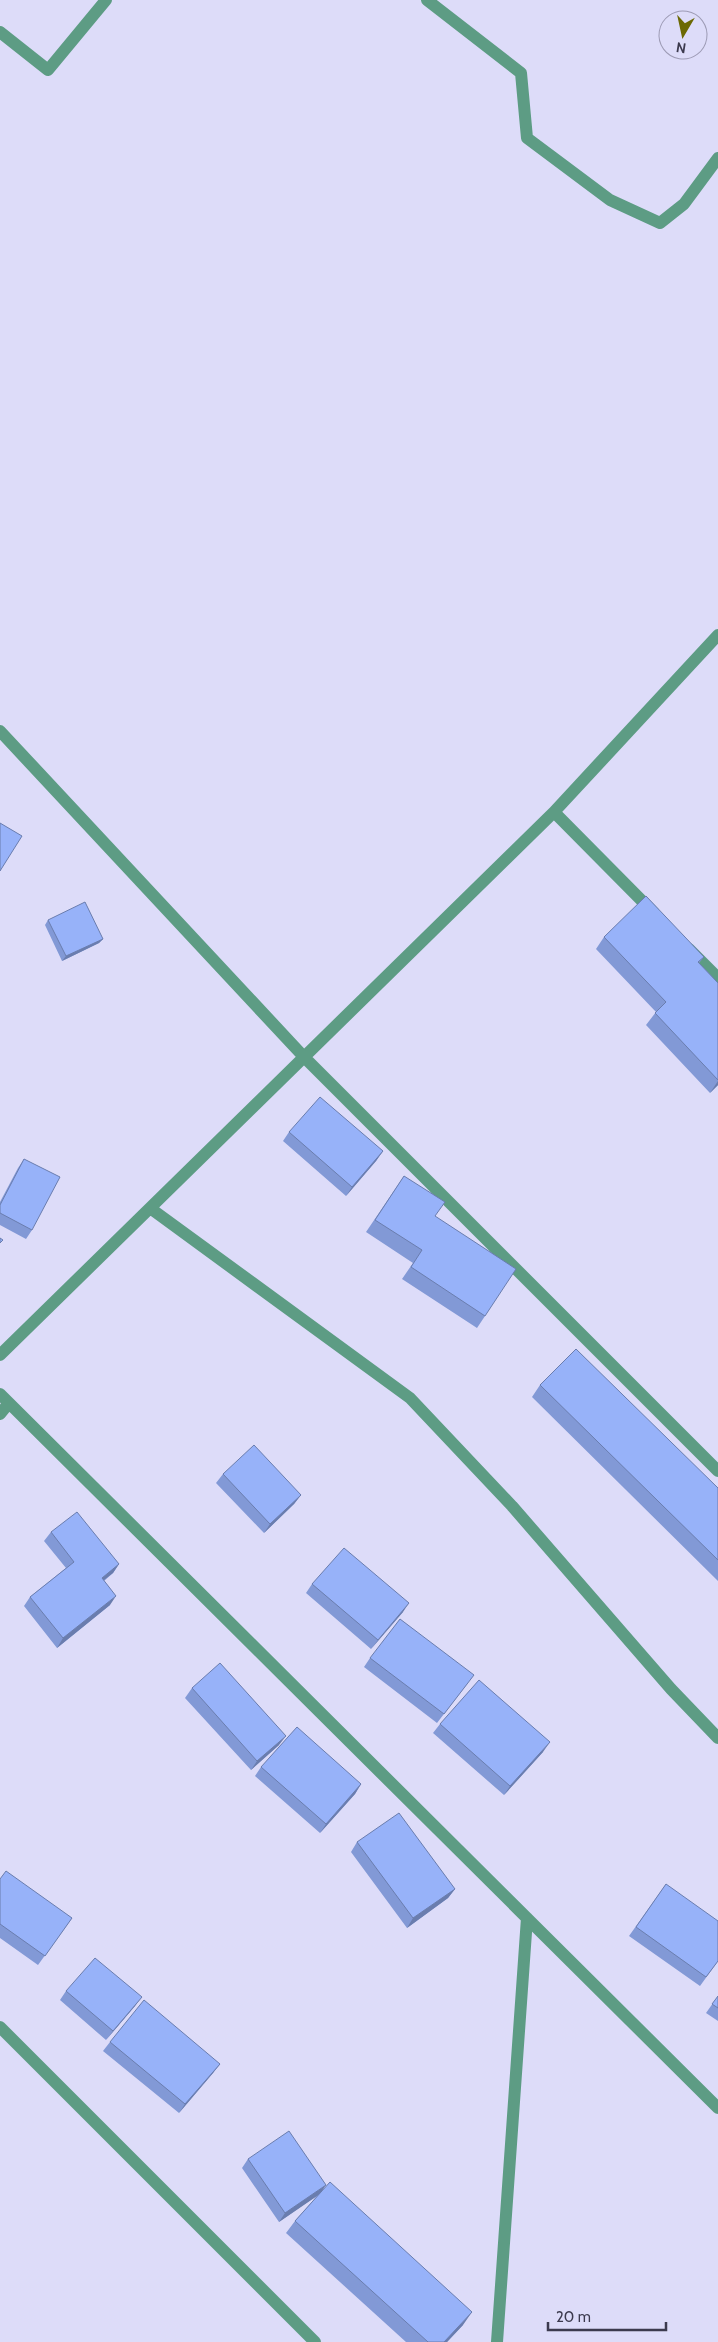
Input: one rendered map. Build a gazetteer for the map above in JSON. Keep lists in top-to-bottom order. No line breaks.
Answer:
{"scale_bar":"20 m","north":"bottom"}
